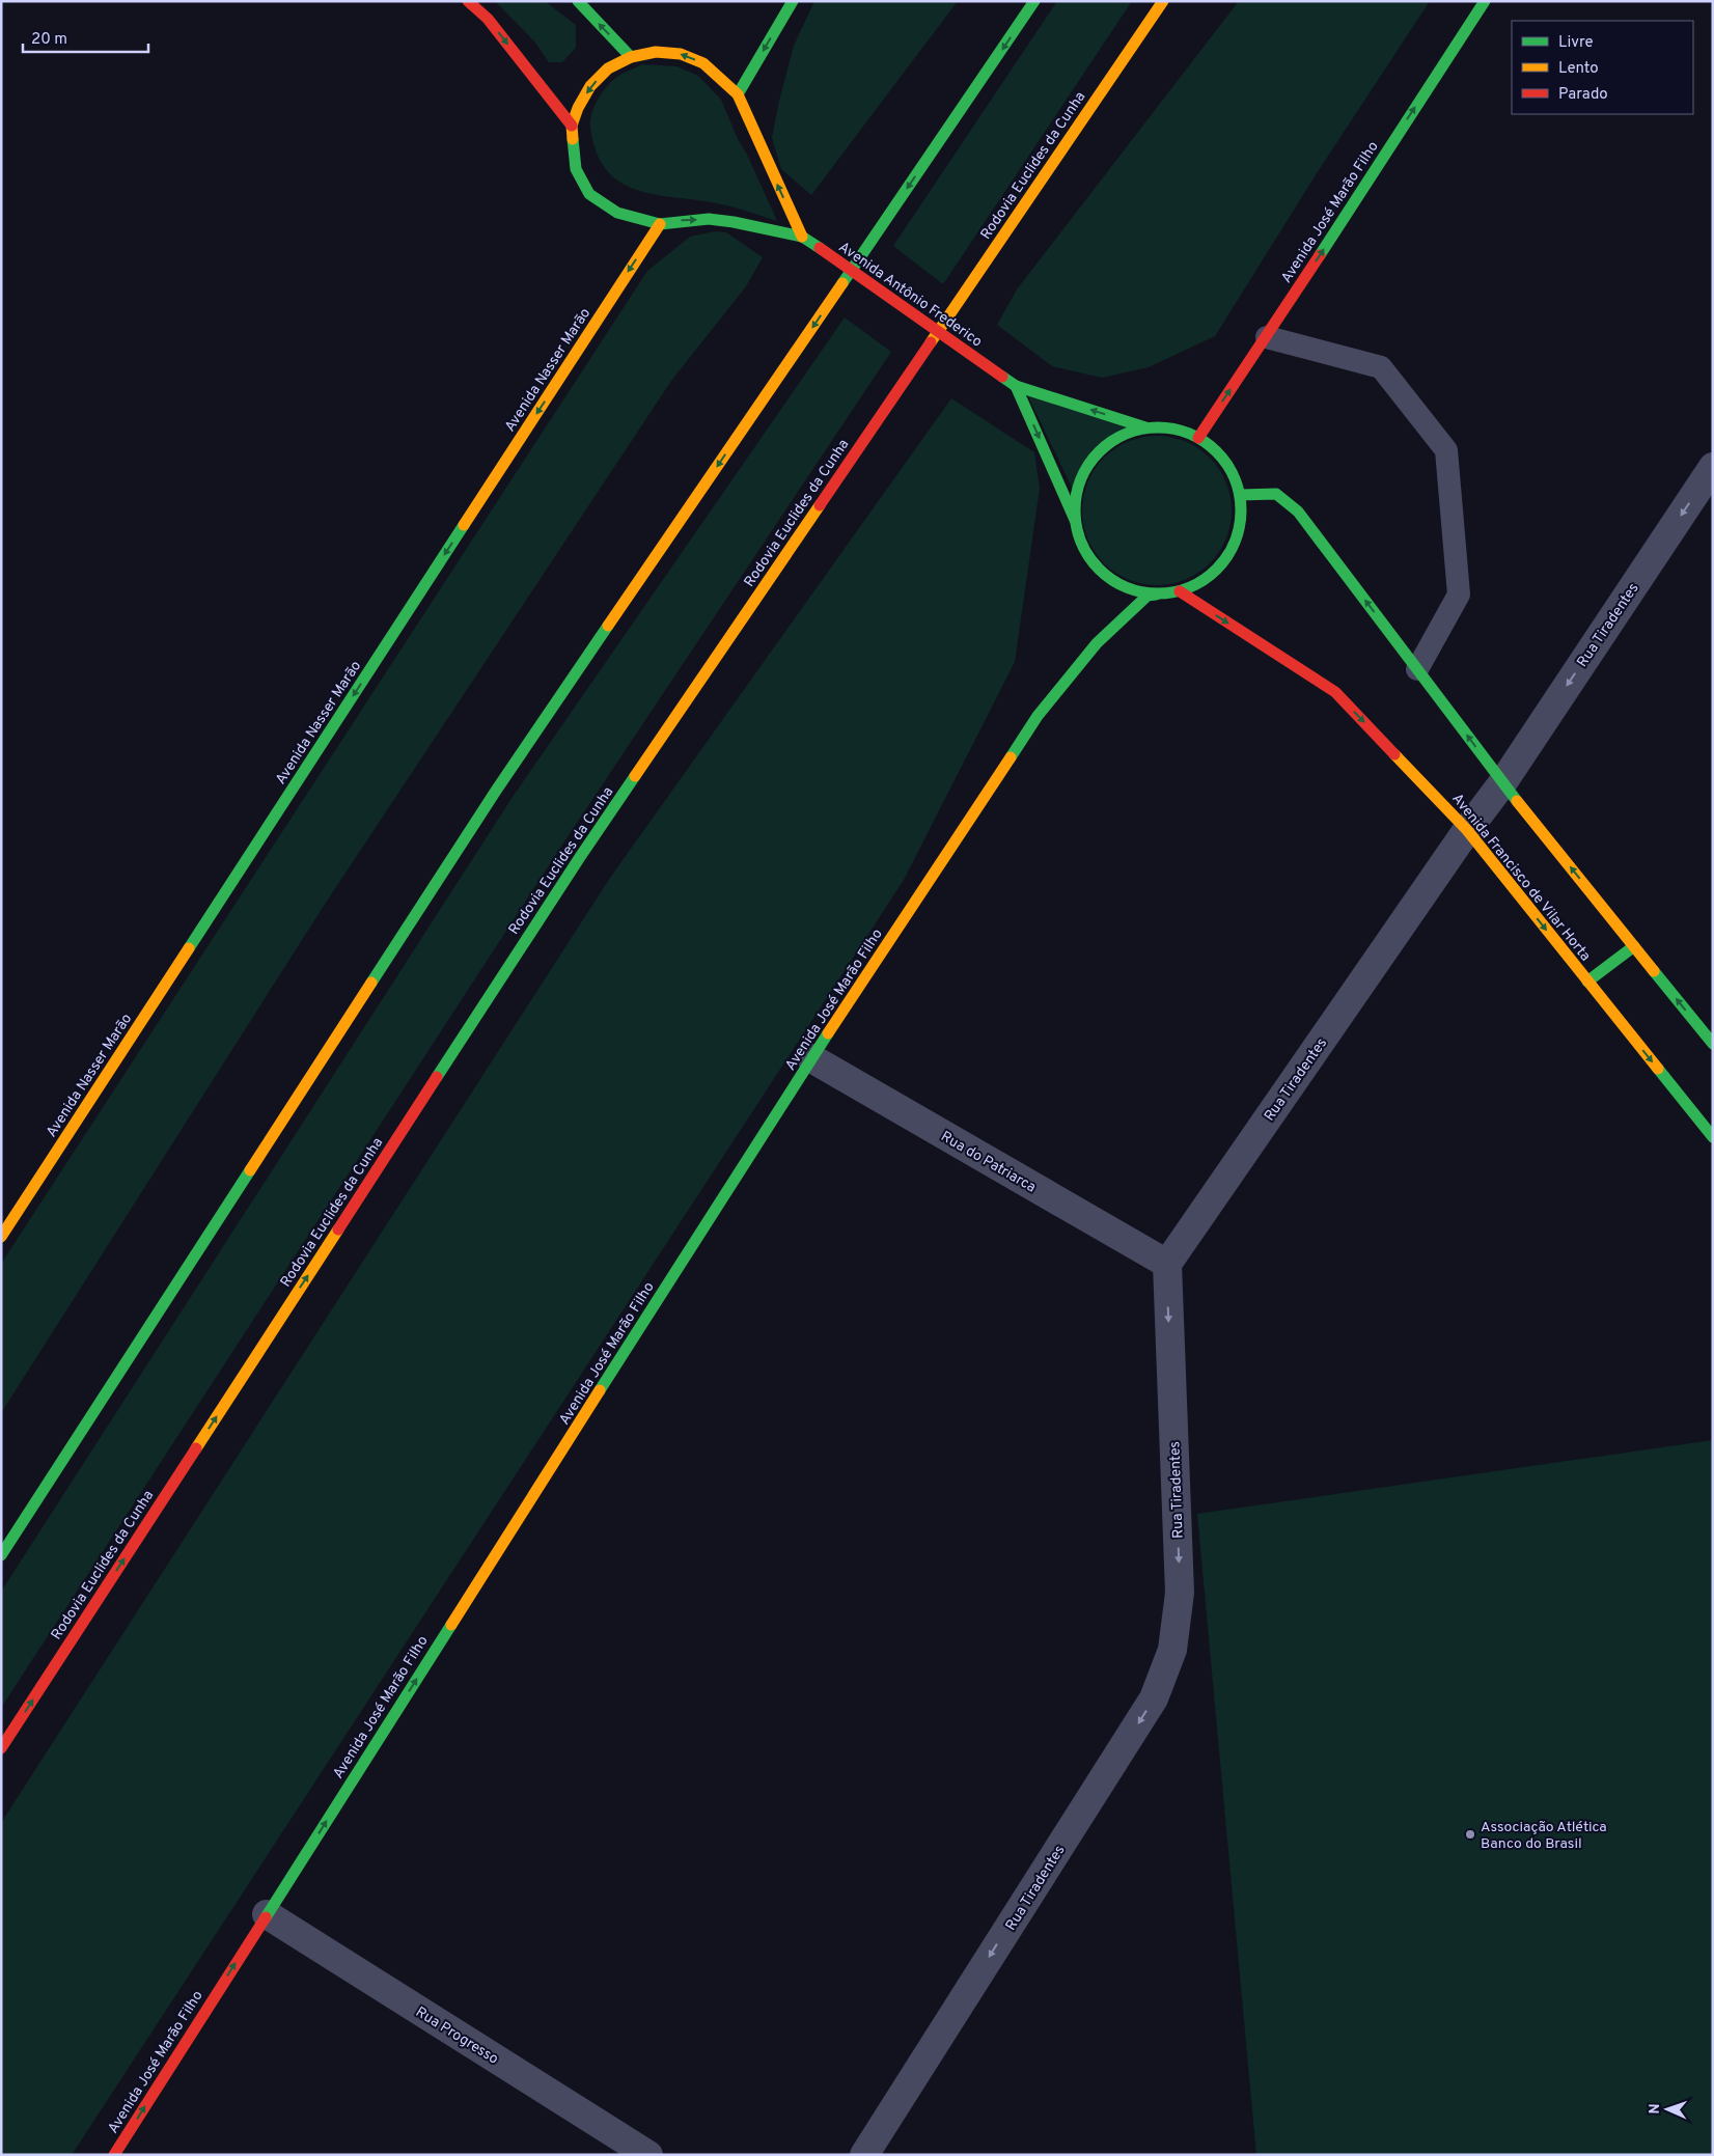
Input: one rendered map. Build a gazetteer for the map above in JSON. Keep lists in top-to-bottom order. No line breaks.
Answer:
{"streets":{"main road":["Rodovia Euclides da Cunha","Avenida José Marão Filho","Avenida Antônio Frederico","Avenida Nasser Marão","Avenida Francisco de Vilar Horta"],"street":["Rua Tiradentes","Rua do Patriarca","Rua Progresso"]},"crossings":[["Avenida José Marão Filho","Avenida Francisco de Vilar Horta"],["Avenida José Marão Filho","Rua do Patriarca"],["Avenida José Marão Filho","Rua Progresso"],["Avenida Antônio Frederico","Avenida Nasser Marão"],["Rua Tiradentes","Avenida Francisco de Vilar Horta"],["Rua Tiradentes","Rua do Patriarca"]],"one_way":["Rodovia Euclides da Cunha","Avenida José Marão Filho","Avenida Nasser Marão","Rua Tiradentes"],"places":["Associação Atlética Banco do Brasil"],"legend":["Livre","Lento","Parado"],"scale_bar":"20 m","north":"left"}
